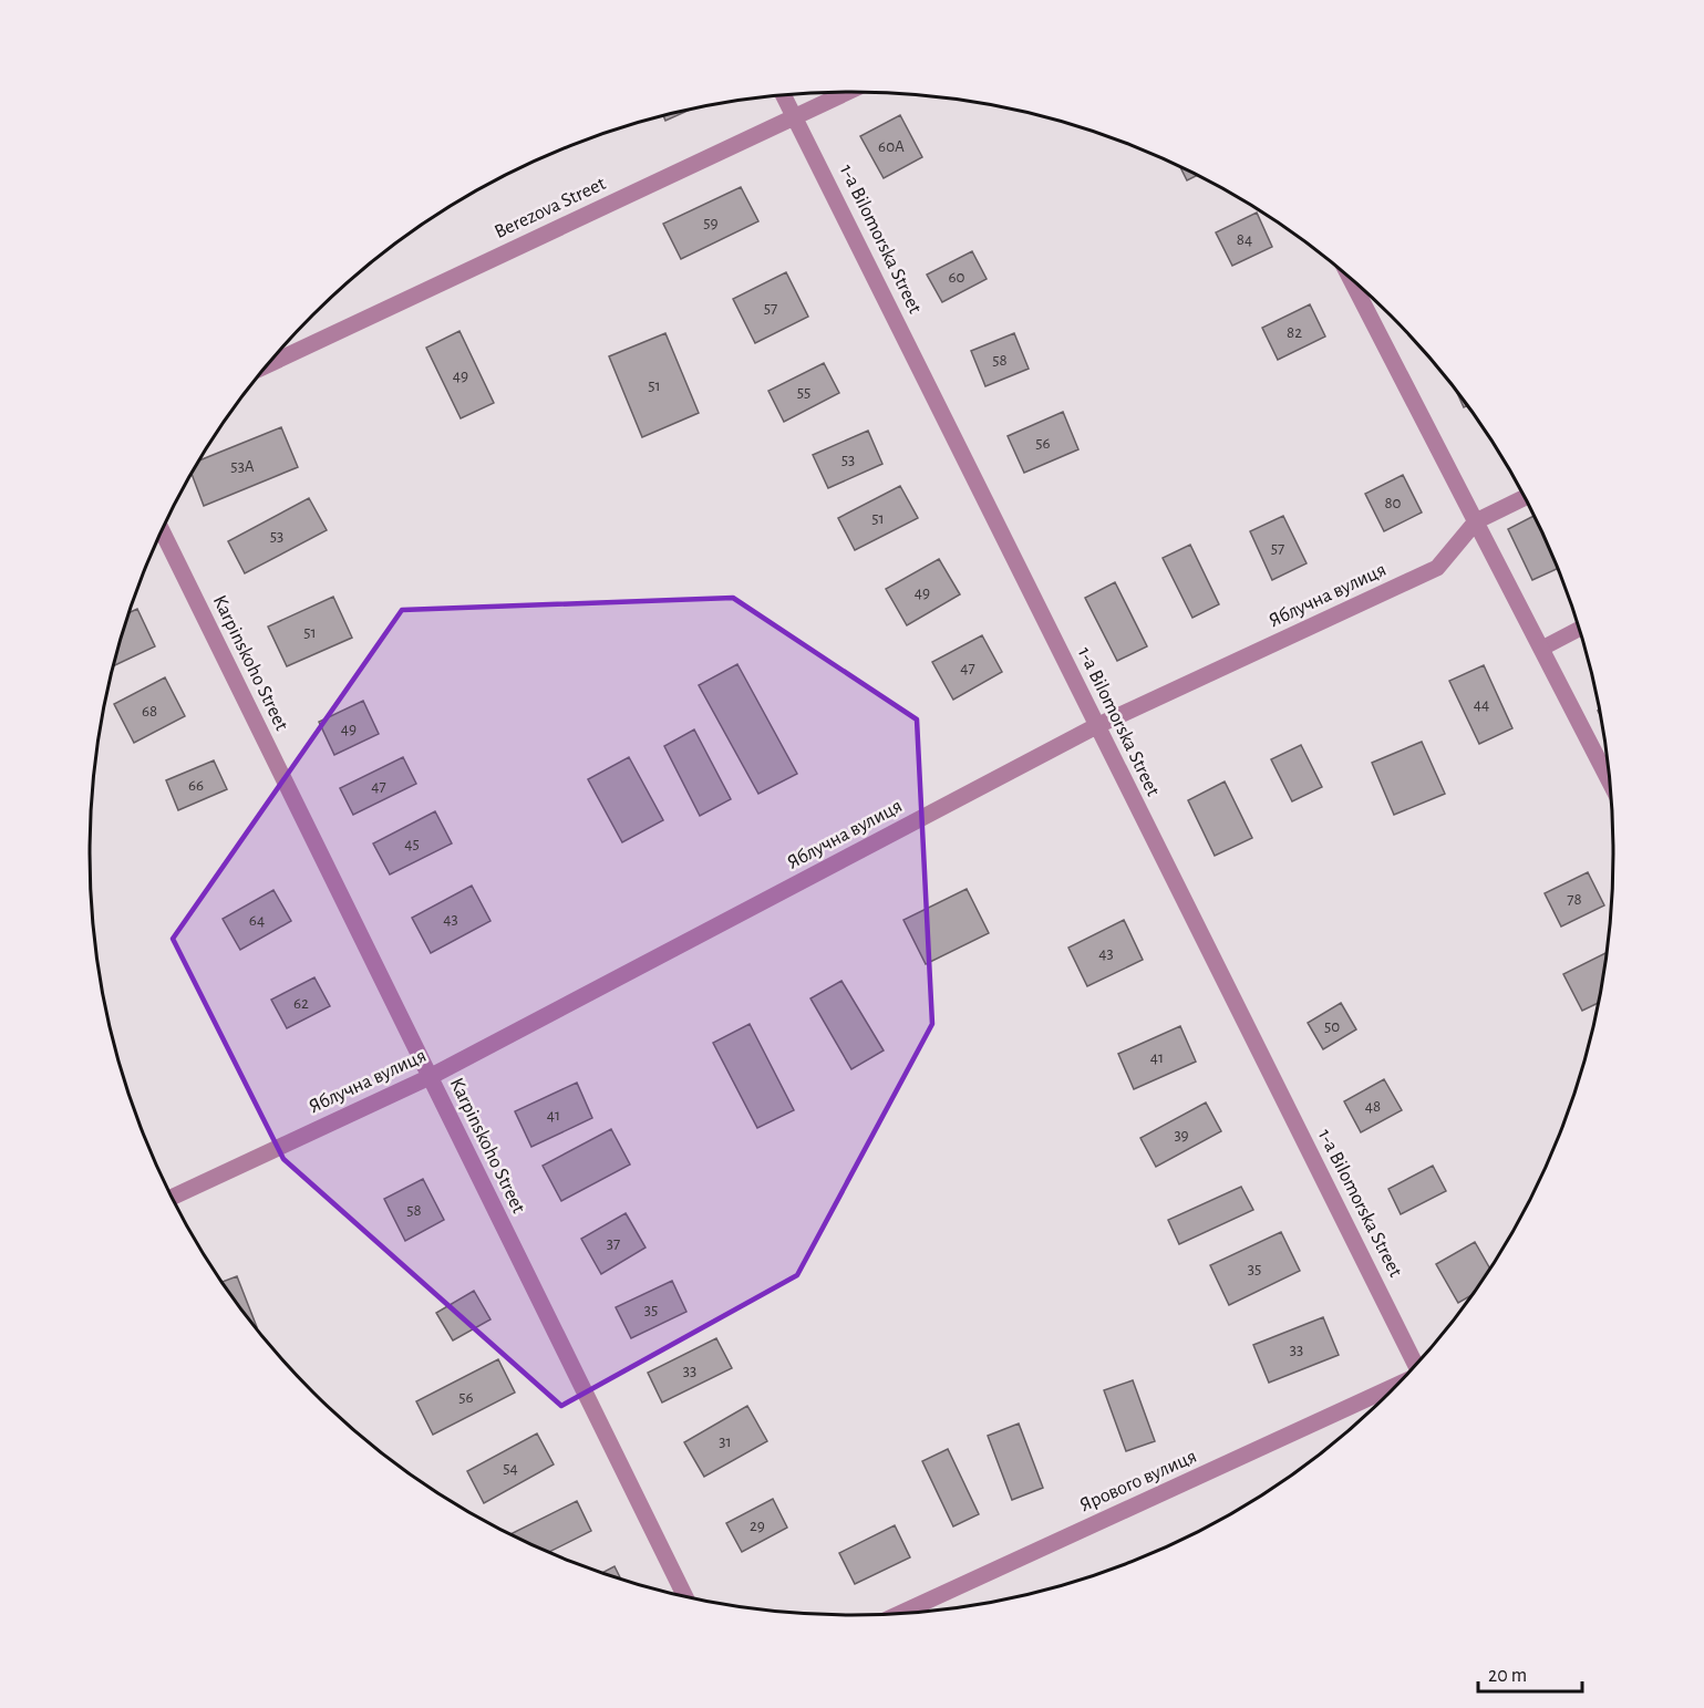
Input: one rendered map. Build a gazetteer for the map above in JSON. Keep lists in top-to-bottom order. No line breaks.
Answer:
{"streets":{"street":["Berezova Street","1-a Bilomorska Street","Яблучна вулиця","Karpinskoho Street","Ярового вулиця"]},"crossings":[["Berezova Street","1-a Bilomorska Street"],["1-a Bilomorska Street","Яблучна вулиця"],["Яблучна вулиця","Karpinskoho Street"]],"house_numbers":["60А","59","84","60","57","82","58","49","51","55","56","53","53А","80","51","53","57","49","51","47","44","68","49","66","47","45","78","43","64","43","62","50","41","48","41","39","58","37","35","35","33","33","56","31","54","29"],"scale_bar":"20 m"}
